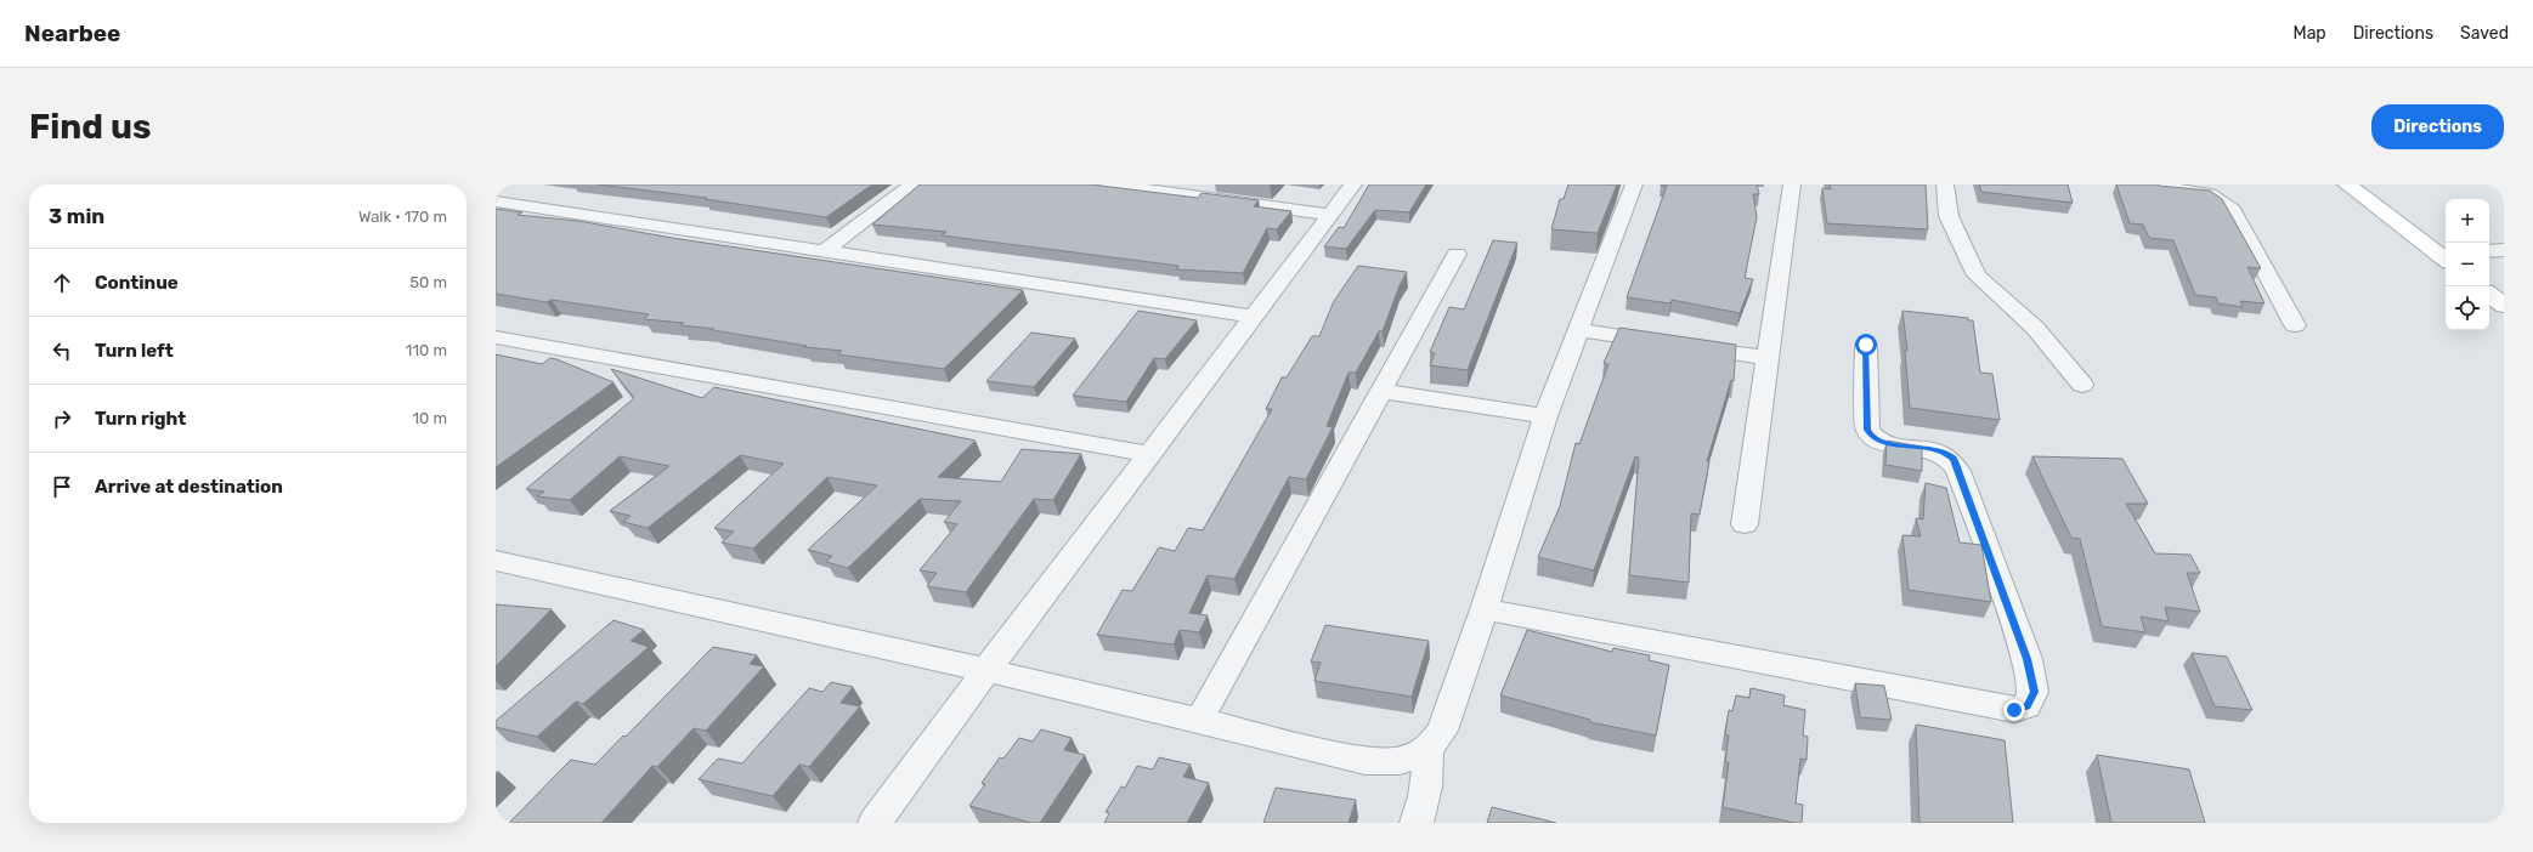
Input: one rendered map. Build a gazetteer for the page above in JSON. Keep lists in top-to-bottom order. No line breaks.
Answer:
{"page":{"header":"Nearbee","nav":["Map","Directions","Saved"],"buttons":"Directions","title":"Find us","heading":["3 min","Walk · 170 m"],"map_buttons":["+","−"],"list":[["Continue","50 m"],["Turn left","110 m"],["Turn right","10 m"],"Arrive at destination"]}}
